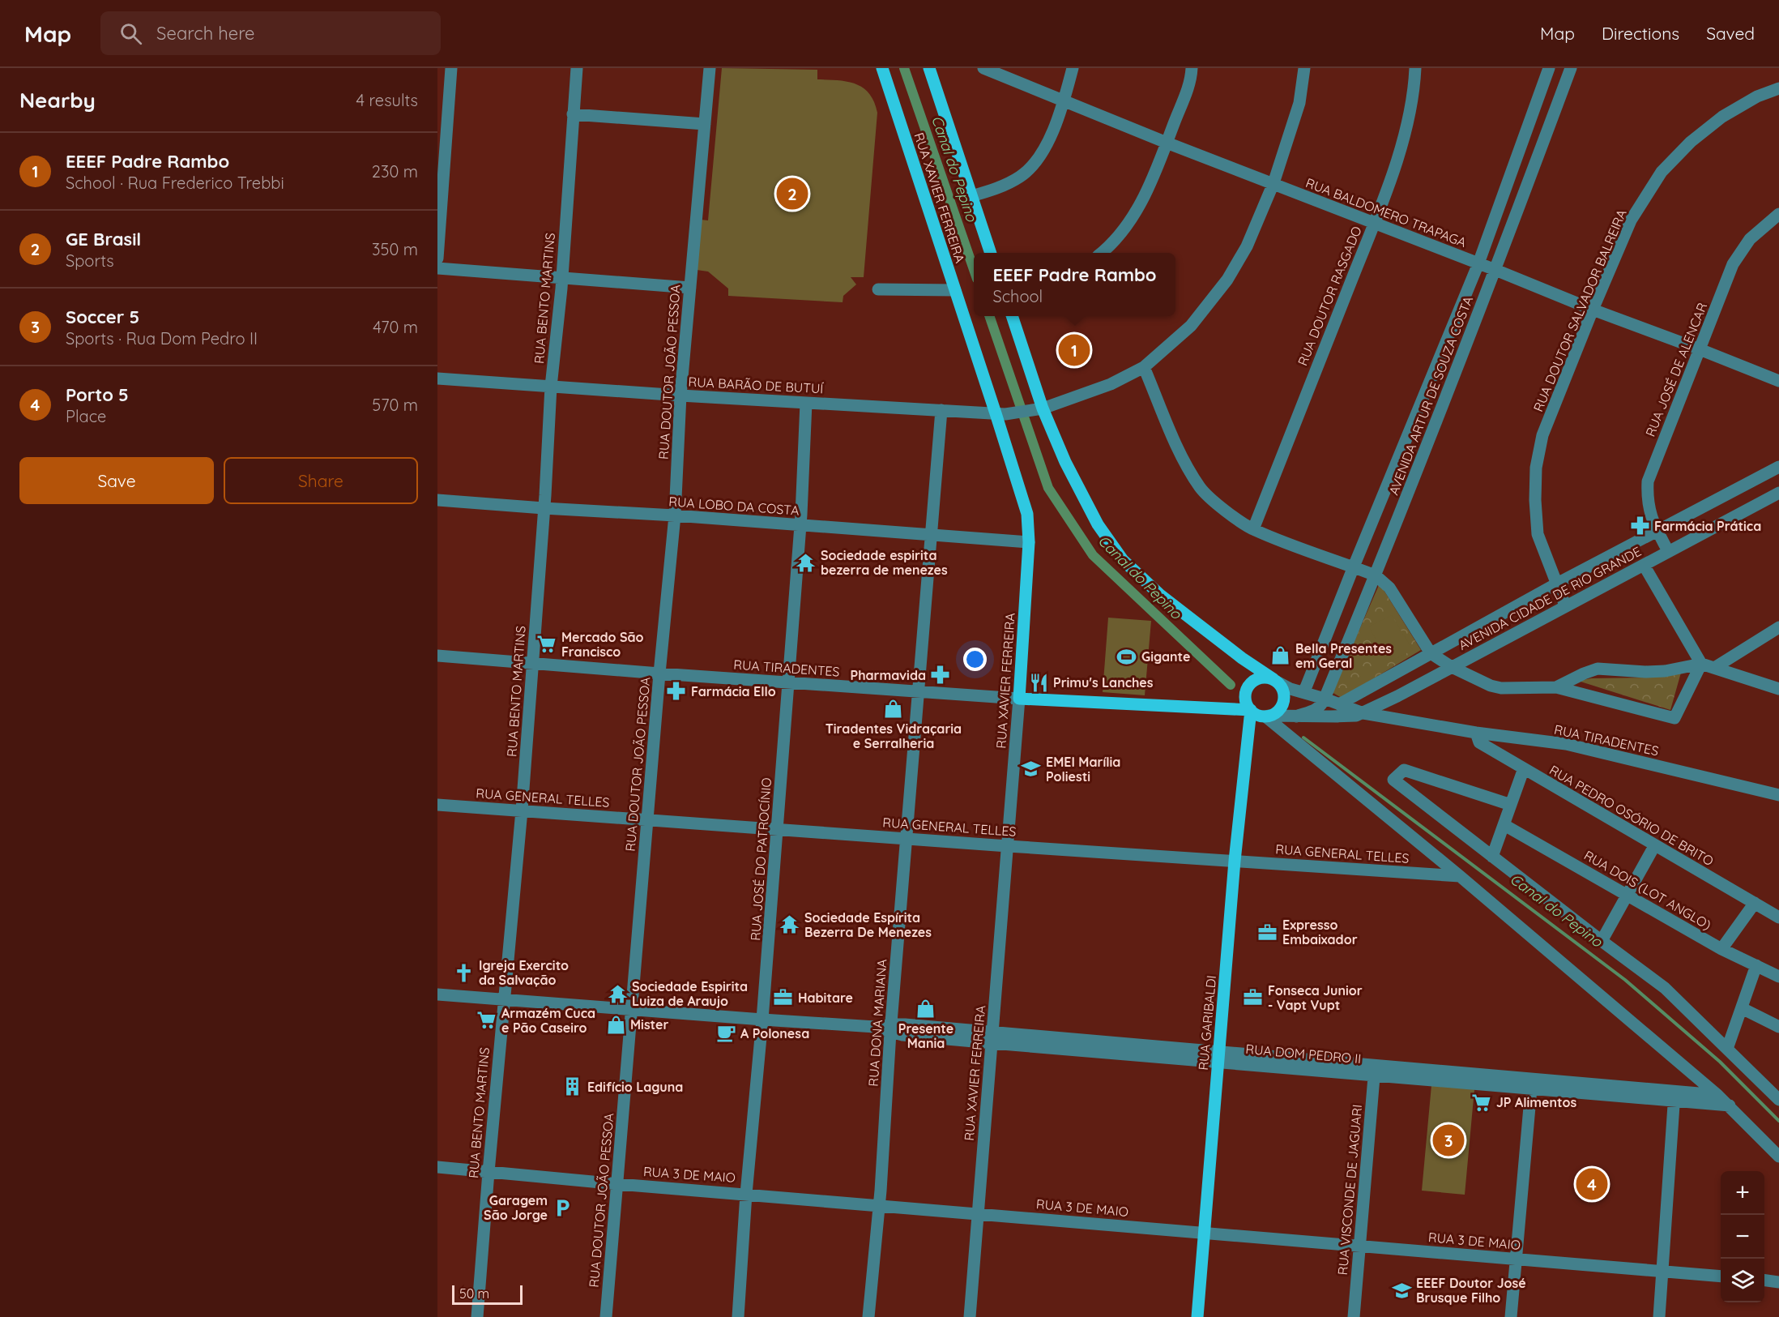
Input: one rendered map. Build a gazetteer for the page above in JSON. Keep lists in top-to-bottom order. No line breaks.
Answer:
{"streets":{"main road":["RUA XAVIER FERREIRA","RUA TIRADENTES","RUA GARIBALDI"],"street":["RUA BALDOMERO TRAPAGA","RUA DOUTOR RASGADO","RUA BENTO MARTINS","RUA DOUTOR SALVADOR BALREIRA","RUA JOSÉ DE ALENCAR","RUA DOUTOR JOÃO PESSOA","RUA BARÃO DE BUTUÍ","AVENIDA ARTUR DE SOUZA COSTA","RUA LOBO DA COSTA","AVENIDA CIDADE DE RIO GRANDE","RUA GENERAL TELLES","RUA PEDRO OSÓRIO DE BRITO","RUA JOSÉ DO PATROCÍNIO","RUA DOIS (LOT ANGLO)","RUA DONA MARIANA","RUA DOM PEDRO II","RUA 3 DE MAIO","RUA VISCONDE DE JAGUARI"]},"crossings":[["RUA XAVIER FERREIRA","RUA BARÃO DE BUTUÍ"],["RUA XAVIER FERREIRA","RUA LOBO DA COSTA"],["RUA XAVIER FERREIRA","RUA TIRADENTES"],["RUA XAVIER FERREIRA","RUA GENERAL TELLES"],["RUA XAVIER FERREIRA","RUA DOM PEDRO II"],["RUA XAVIER FERREIRA","RUA 3 DE MAIO"],["RUA BALDOMERO TRAPAGA","RUA DOUTOR RASGADO"],["RUA BALDOMERO TRAPAGA","RUA DOUTOR SALVADOR BALREIRA"],["RUA BALDOMERO TRAPAGA","RUA JOSÉ DE ALENCAR"],["RUA BALDOMERO TRAPAGA","RUA BARÃO DE BUTUÍ"],["RUA BALDOMERO TRAPAGA","AVENIDA ARTUR DE SOUZA COSTA"],["RUA BENTO MARTINS","RUA BARÃO DE BUTUÍ"],["RUA BENTO MARTINS","RUA LOBO DA COSTA"],["RUA BENTO MARTINS","RUA TIRADENTES"],["RUA BENTO MARTINS","RUA GENERAL TELLES"],["RUA BENTO MARTINS","RUA DOM PEDRO II"],["RUA BENTO MARTINS","RUA 3 DE MAIO"],["RUA DOUTOR SALVADOR BALREIRA","AVENIDA CIDADE DE RIO GRANDE"],["RUA JOSÉ DE ALENCAR","AVENIDA CIDADE DE RIO GRANDE"],["RUA DOUTOR JOÃO PESSOA","RUA BARÃO DE BUTUÍ"],["RUA DOUTOR JOÃO PESSOA","RUA LOBO DA COSTA"],["RUA DOUTOR JOÃO PESSOA","RUA TIRADENTES"],["RUA DOUTOR JOÃO PESSOA","RUA GENERAL TELLES"],["RUA DOUTOR JOÃO PESSOA","RUA DOM PEDRO II"],["RUA DOUTOR JOÃO PESSOA","RUA 3 DE MAIO"],["RUA BARÃO DE BUTUÍ","RUA JOSÉ DO PATROCÍNIO"],["RUA BARÃO DE BUTUÍ","RUA DONA MARIANA"],["AVENIDA ARTUR DE SOUZA COSTA","RUA TIRADENTES"],["RUA LOBO DA COSTA","RUA JOSÉ DO PATROCÍNIO"],["RUA LOBO DA COSTA","RUA DONA MARIANA"],["AVENIDA CIDADE DE RIO GRANDE","RUA TIRADENTES"],["RUA TIRADENTES","RUA PEDRO OSÓRIO DE BRITO"],["RUA TIRADENTES","RUA JOSÉ DO PATROCÍNIO"],["RUA TIRADENTES","RUA DONA MARIANA"],["RUA TIRADENTES","RUA GARIBALDI"],["RUA GENERAL TELLES","RUA JOSÉ DO PATROCÍNIO"],["RUA GENERAL TELLES","RUA DONA MARIANA"],["RUA GENERAL TELLES","RUA GARIBALDI"],["RUA JOSÉ DO PATROCÍNIO","RUA DOM PEDRO II"],["RUA JOSÉ DO PATROCÍNIO","RUA 3 DE MAIO"],["RUA DONA MARIANA","RUA DOM PEDRO II"],["RUA DONA MARIANA","RUA 3 DE MAIO"],["RUA GARIBALDI","RUA DOM PEDRO II"],["RUA GARIBALDI","RUA 3 DE MAIO"],["RUA DOM PEDRO II","RUA VISCONDE DE JAGUARI"],["RUA 3 DE MAIO","RUA VISCONDE DE JAGUARI"]],"water":["Canal do Pepino"],"places":{"pharmacy":["Farmácia Prática","Pharmavida","Farmácia Ello"],"temple":["Sociedade espirita bezerra de menezes","Sociedade Espírita Bezerra De Menezes","Sociedade Espirita Luiza de Araujo"],"supermarket":["Mercado São Francisco","Armazém Cuca e Pão Caseiro","JP Alimentos"],"shop":["Bella Presentes em Geral","Tiradentes Vidraçaria e Serralheria","Presente Mania","Mister"],"sports":["Gigante"],"restaurant":["Primu's Lanches"],"school or university":["EMEI Marília Poliesti","EEEF Doutor José Brusque Filho"],"office":["Expresso Embaixador","Habitare","Fonseca Junior - Vapt Vupt"],"church":["Igreja Exercito da Salvação"],"cafe":["A Polonesa"],"building":["Edifício Laguna"],"parking":["Garagem São Jorge"]},"scale_bar":"50 m","page":{"header":"Map","search":"Search here","nav":["Map","Directions","Saved"],"heading":["Nearby","4 results"],"list":[{"mark":"1","name":"EEEF Padre Rambo","note":"School · Rua Frederico Trebbi","value":"230 m"},{"mark":"2","name":"GE Brasil","note":"Sports","value":"350 m"},{"mark":"3","name":"Soccer 5","note":"Sports · Rua Dom Pedro II","value":"470 m"},{"mark":"4","name":"Porto 5","note":"Place","value":"570 m"}],"pins":["2","1","3","4"],"popup":["EEEF Padre Rambo","School"],"buttons":["Save","Share"],"map_buttons":["+","−"],"scale":"50 m"}}
